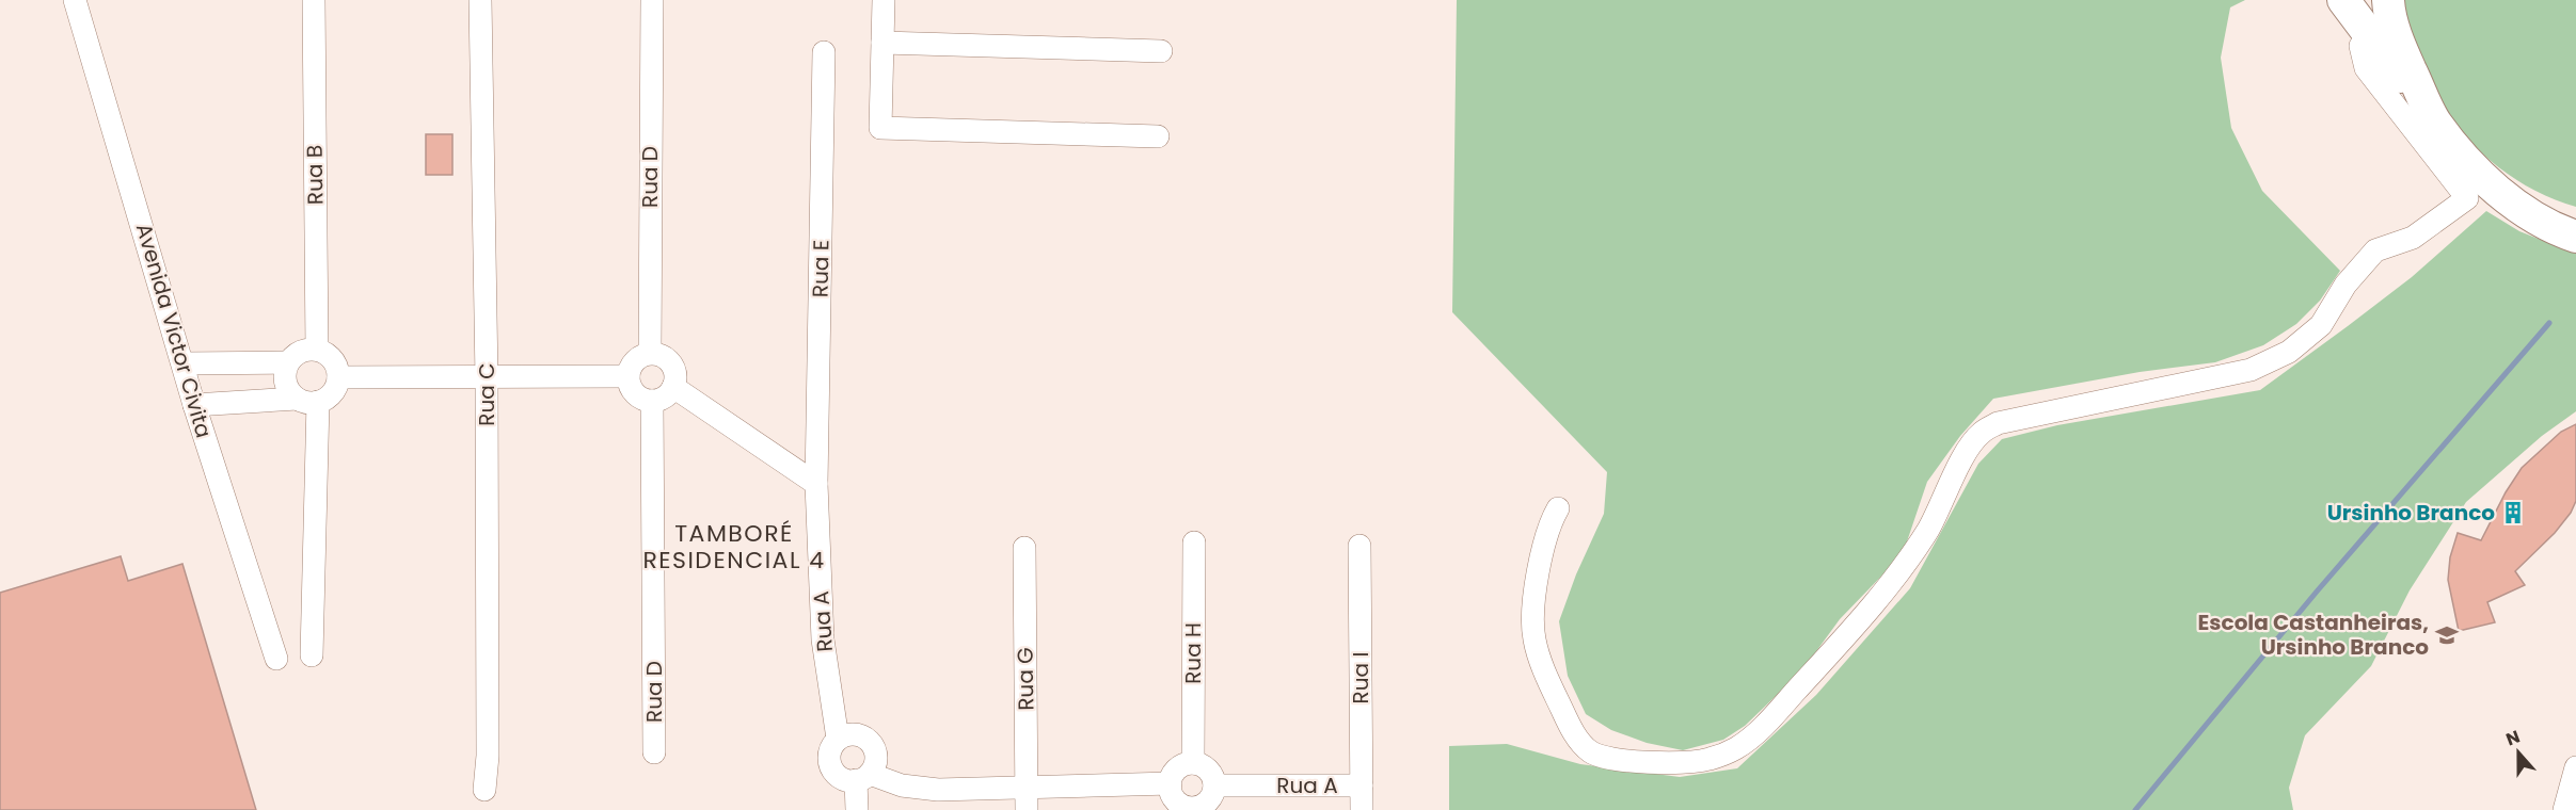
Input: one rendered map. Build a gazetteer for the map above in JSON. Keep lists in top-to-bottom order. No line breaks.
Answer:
{"streets":{"street":["Rua B","Rua D","Rua E","Avenida Victor Civita","Rua C","Rua A","Rua H","Rua I","Rua G"]},"crossings":[["Rua E","Rua A"],["Rua A","Rua H"],["Rua A","Rua I"]],"districts":["TAMBORÉ RESIDENCIAL 4"],"places":{"building":["Ursinho Branco"],"school or university":["Escola Castanheiras, Ursinho Branco"]},"north":"top"}
